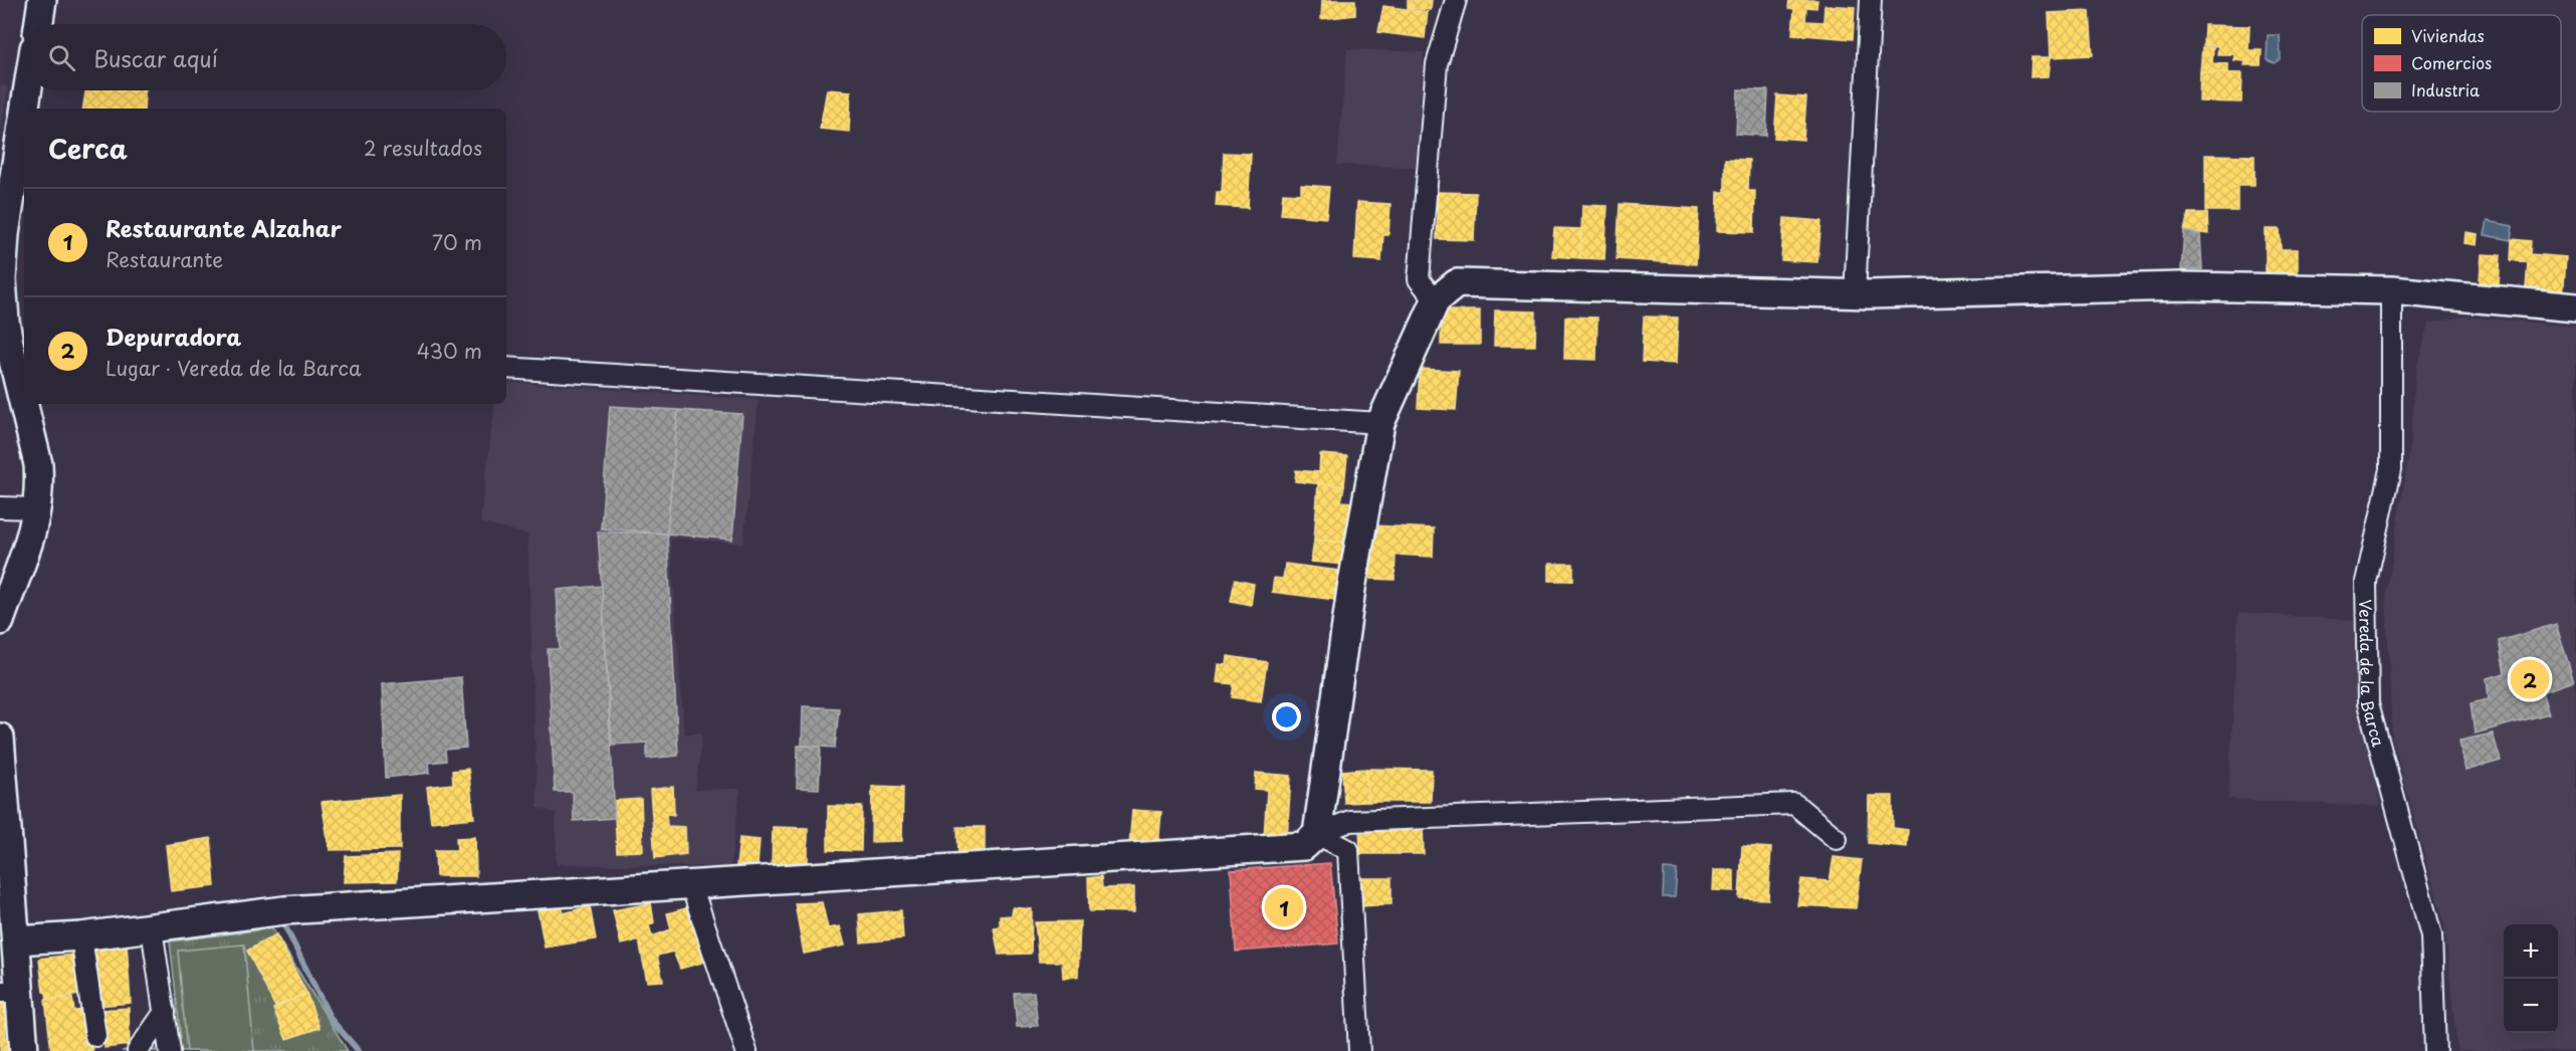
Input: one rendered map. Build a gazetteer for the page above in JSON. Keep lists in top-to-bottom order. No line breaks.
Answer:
{"streets":{"street":["Vereda de la Barca"]},"legend":["Viviendas","Comercios","Industria"],"page":{"search":"Buscar aquí","heading":["Cerca","2 resultados"],"list":[{"mark":"1","name":"Restaurante Alzahar","note":"Restaurante","value":"70 m"},{"mark":"2","name":"Depuradora","note":"Lugar · Vereda de la Barca","value":"430 m"}],"pins":["2","1"],"map_buttons":["+","−"]}}
